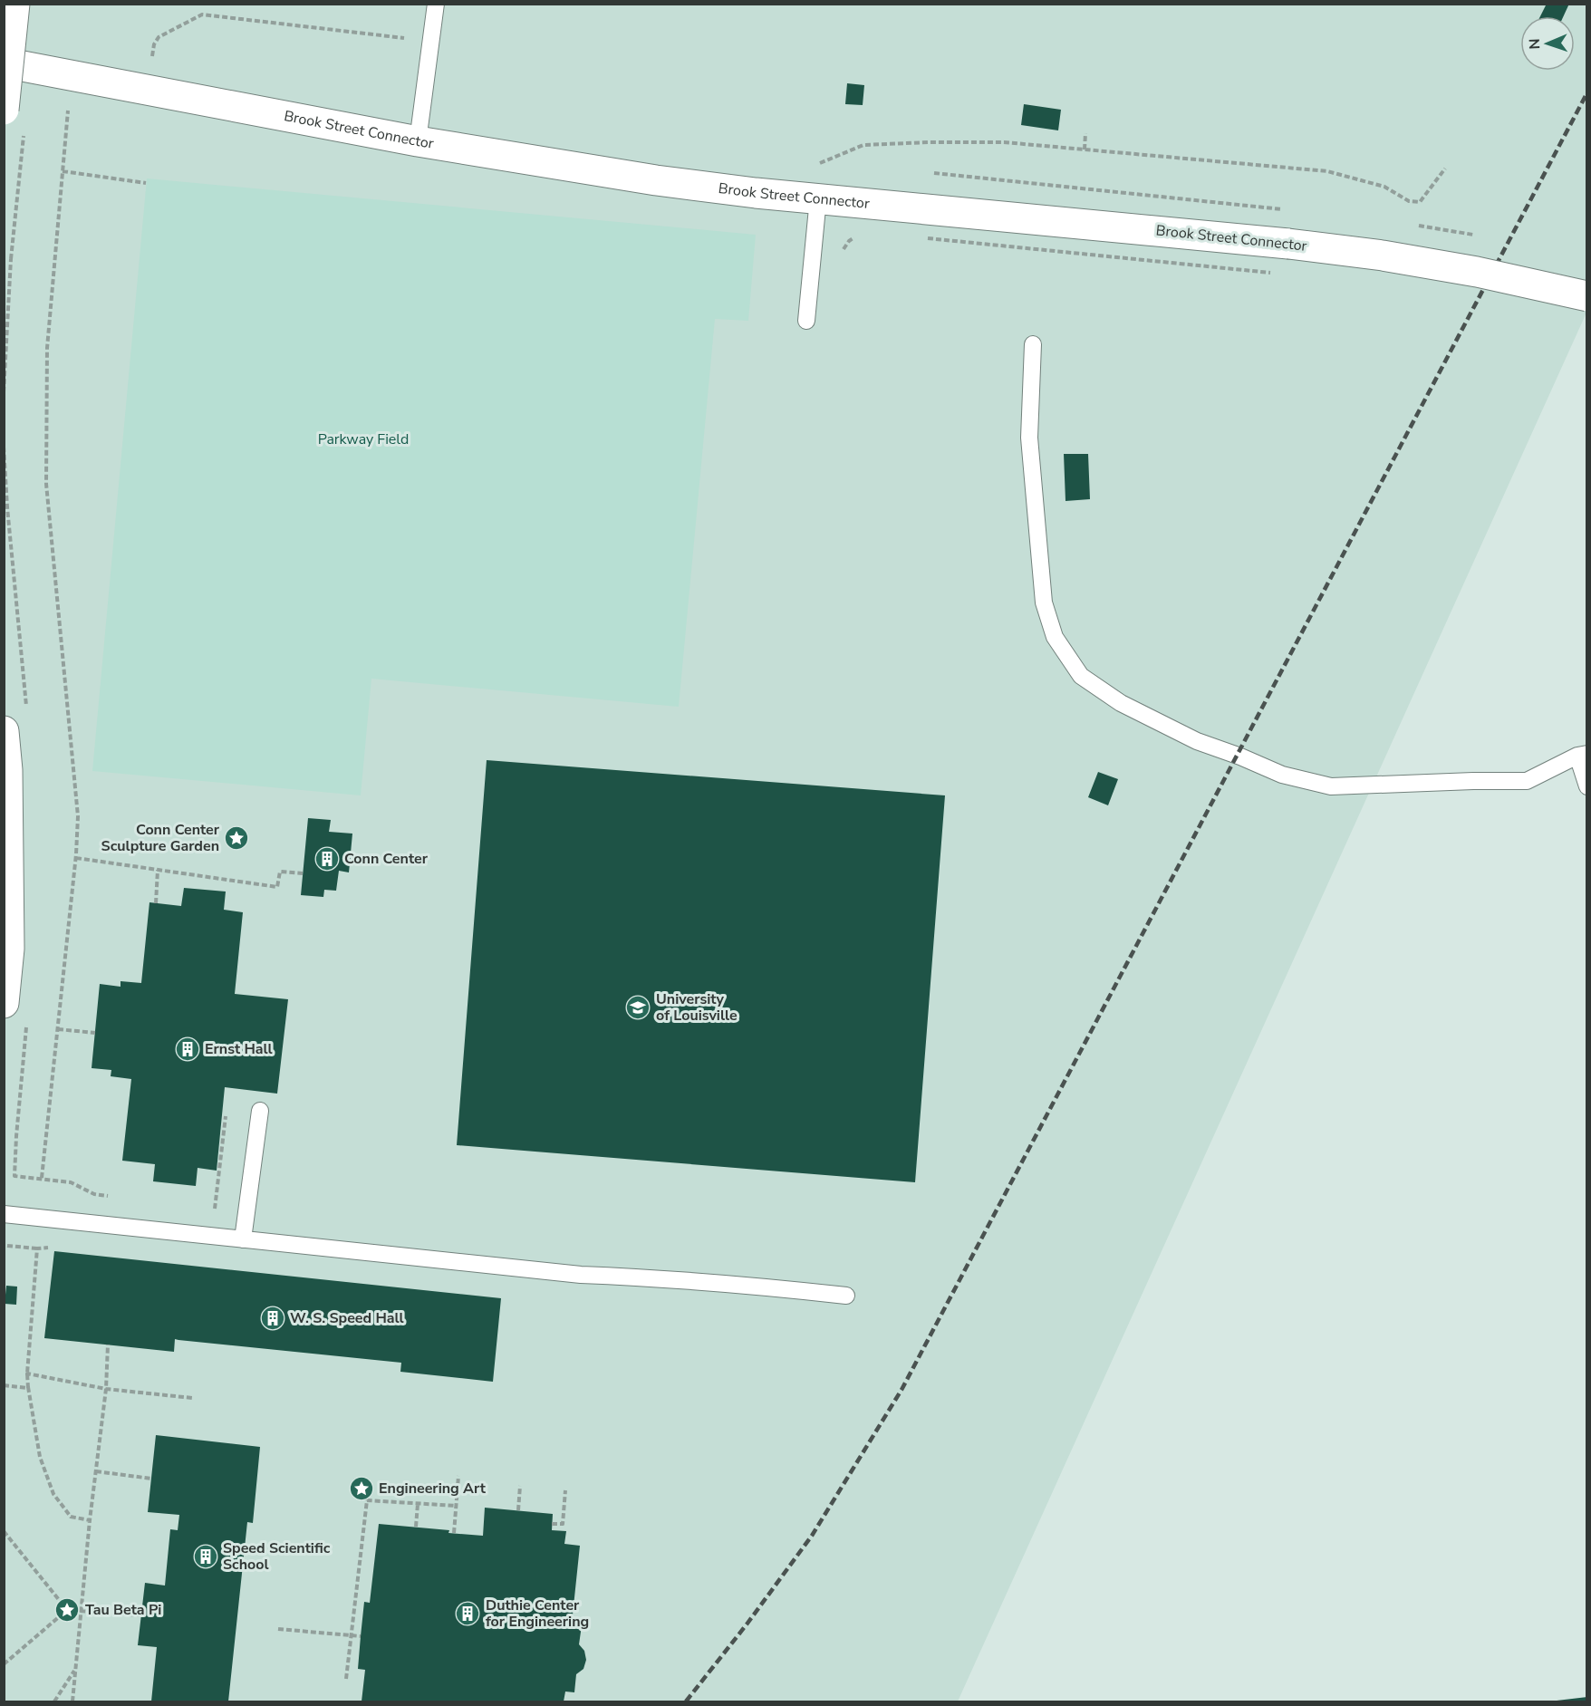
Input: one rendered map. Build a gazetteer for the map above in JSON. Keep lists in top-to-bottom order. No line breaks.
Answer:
{"streets":{"street":["Brook Street Connector"]},"parks":["Parkway Field"],"places":{"place":["Conn Center Sculpture Garden","Engineering Art","Tau Beta Pi"],"building":["Conn Center","Ernst Hall","W. S. Speed Hall","Speed Scientific School","Duthie Center for Engineering"],"school or university":["University of Louisville"]},"north":"left"}
